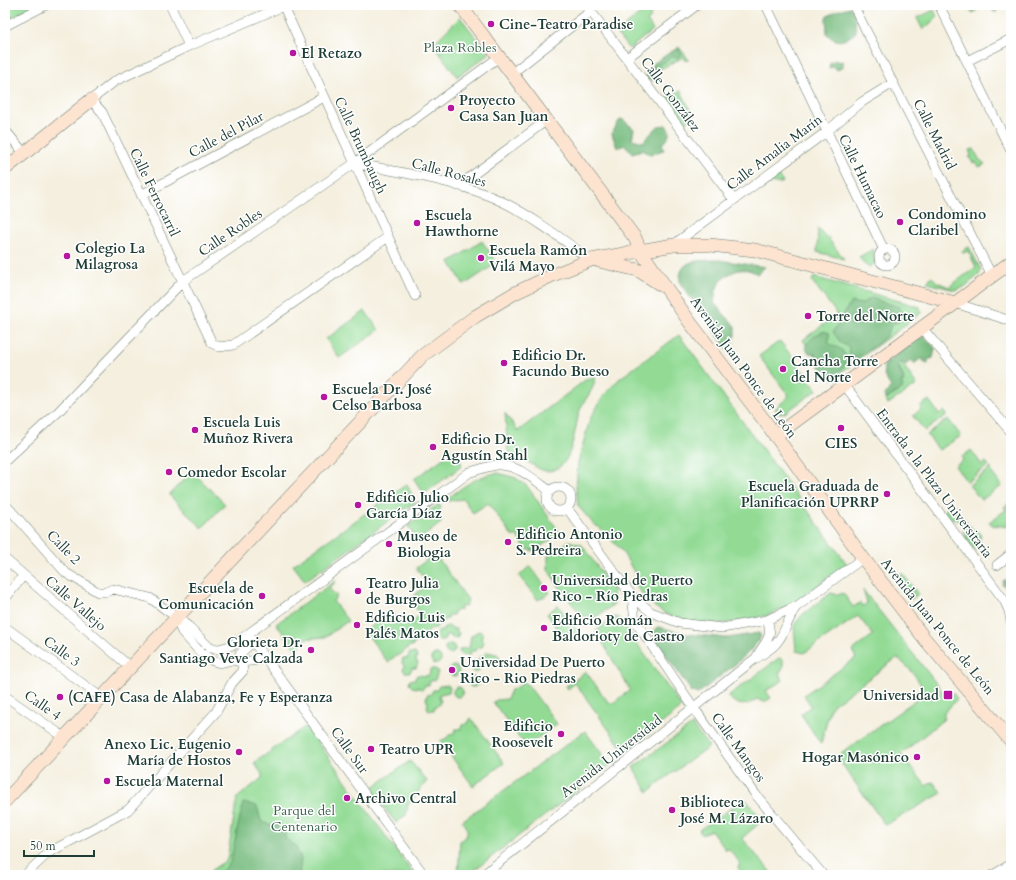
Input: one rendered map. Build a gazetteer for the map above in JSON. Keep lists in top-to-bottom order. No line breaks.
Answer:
{"streets":{"street":["Calle González","Calle del Pilar","Calle Madrid","Calle Brumbaugh","Calle Amalia Marín","Calle Rosales","Calle Humacao","Calle Ferrocarril","Calle Robles","Avenida Juan Ponce de León","Entrada a la Plaza Universitaria","Calle 2","Calle Vallejo","Calle 3","Calle 4","Calle Mangos","Calle Sur","Avenida Universidad"]},"crossings":[["Calle González","Calle Amalia Marín"],["Calle del Pilar","Calle Brumbaugh"],["Calle del Pilar","Calle Ferrocarril"],["Calle Madrid","Calle Amalia Marín"],["Calle Brumbaugh","Calle Rosales"],["Calle Brumbaugh","Calle Ferrocarril"],["Calle Brumbaugh","Calle Robles"],["Calle Amalia Marín","Calle Humacao"],["Calle Rosales","Calle Robles"],["Calle Ferrocarril","Calle Robles"],["Calle Robles","Avenida Juan Ponce de León"],["Avenida Juan Ponce de León","Avenida Universidad"],["Calle 2","Calle Sur"],["Calle Mangos","Avenida Universidad"]],"parks":["Plaza Robles","Parque del Centenario"],"places":{"other":["Cine-Teatro Paradise","El Retazo","Proyecto Casa San Juan","Condomino Claribel","Escuela Hawthorne","Colegio La Milagrosa","Escuela Ramón Vilá Mayo","Torre del Norte","Edificio Dr. Facundo Bueso","Cancha Torre del Norte","Escuela Dr. José Celso Barbosa","CIES","Escuela Luis Muñoz Rivera","Edificio Dr. Agustín Stahl","Comedor Escolar","Escuela Graduada de Planificación UPRRP","Edificio Julio García Díaz","Edificio Antonio S. Pedreira","Museo de Biologia","Universidad de Puerto Rico - Río Piedras","Teatro Julia de Burgos","Escuela de Comunicación","Edificio Luis Palés Matos","Edificio Román Baldorioty de Castro","Glorieta Dr. Santiago Veve Calzada","Universidad De Puerto Rico - Rio Piedras","(CAFE) Casa de Alabanza, Fe y Esperanza","Edificio Roosevelt","Teatro UPR","Anexo Lic. Eugenio María de Hostos","Hogar Masónico","Escuela Maternal","Archivo Central","Biblioteca José M. Lázaro"],"transit":["Universidad"]},"scale_bar":"50 m"}
